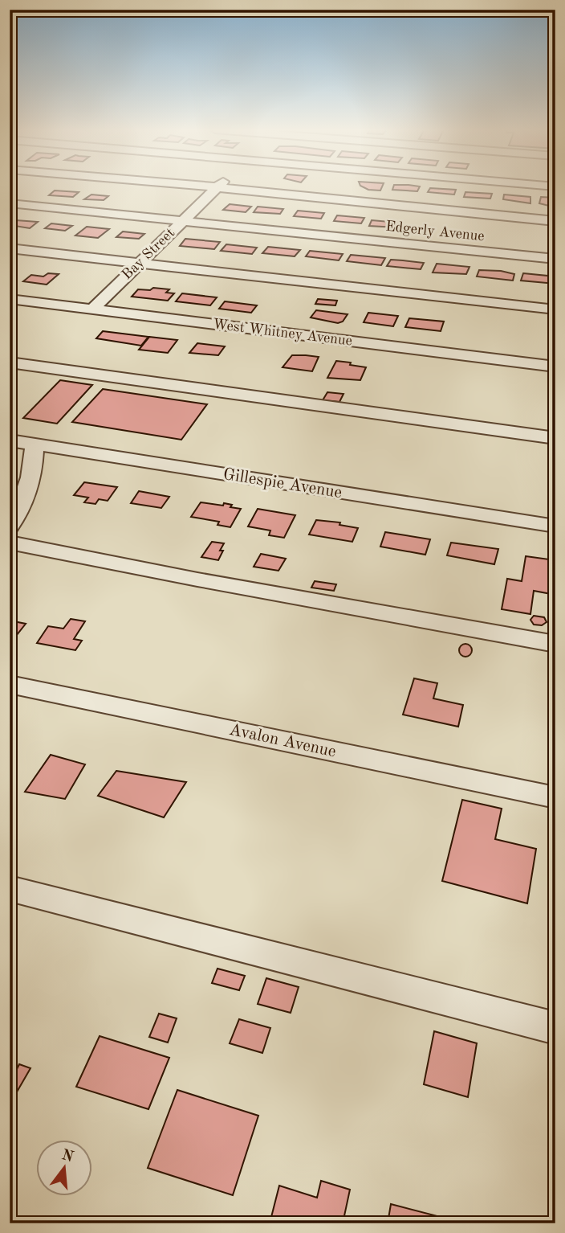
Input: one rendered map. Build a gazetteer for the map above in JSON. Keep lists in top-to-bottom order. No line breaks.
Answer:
{"streets":{"street":["Edgerly Avenue","Bay Street","West Whitney Avenue","Gillespie Avenue","Avalon Avenue"]},"crossings":[["Edgerly Avenue","Bay Street"],["Bay Street","West Whitney Avenue"]],"north":"top"}
